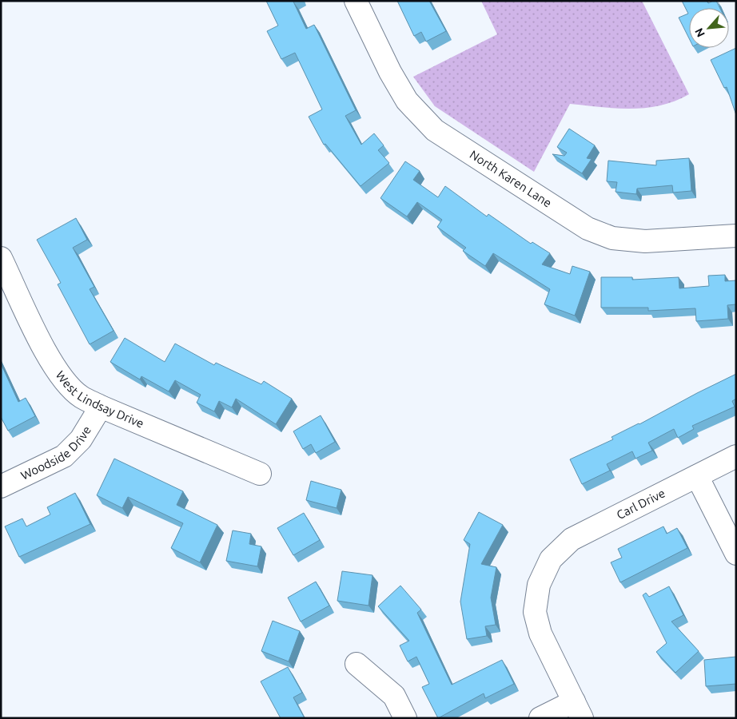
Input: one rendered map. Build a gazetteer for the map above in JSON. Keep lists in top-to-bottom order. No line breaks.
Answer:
{"streets":{"street":["North Karen Lane","West Lindsay Drive","Woodside Drive","Carl Drive"]},"crossings":[["West Lindsay Drive","Woodside Drive"]],"north":"bottom left"}
